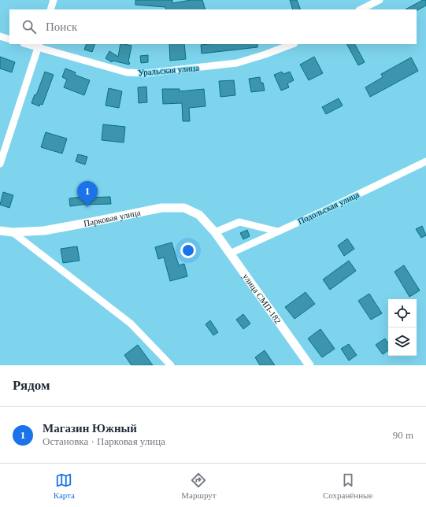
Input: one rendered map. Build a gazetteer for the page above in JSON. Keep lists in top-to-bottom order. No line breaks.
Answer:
{"streets":{"street":["Уральская улица","Подольская улица","Парковая улица","улица СМП-182"]},"crossings":[["Подольская улица","улица СМП-182"],["Парковая улица","улица СМП-182"]],"page":{"search":"Поиск","pins":"1","heading":"Рядом","list":[{"mark":"1","name":"Магазин Южный","note":"Остановка · Парковая улица","value":"90 m"}],"nav":["Карта","Маршрут","Сохранённые"]}}
